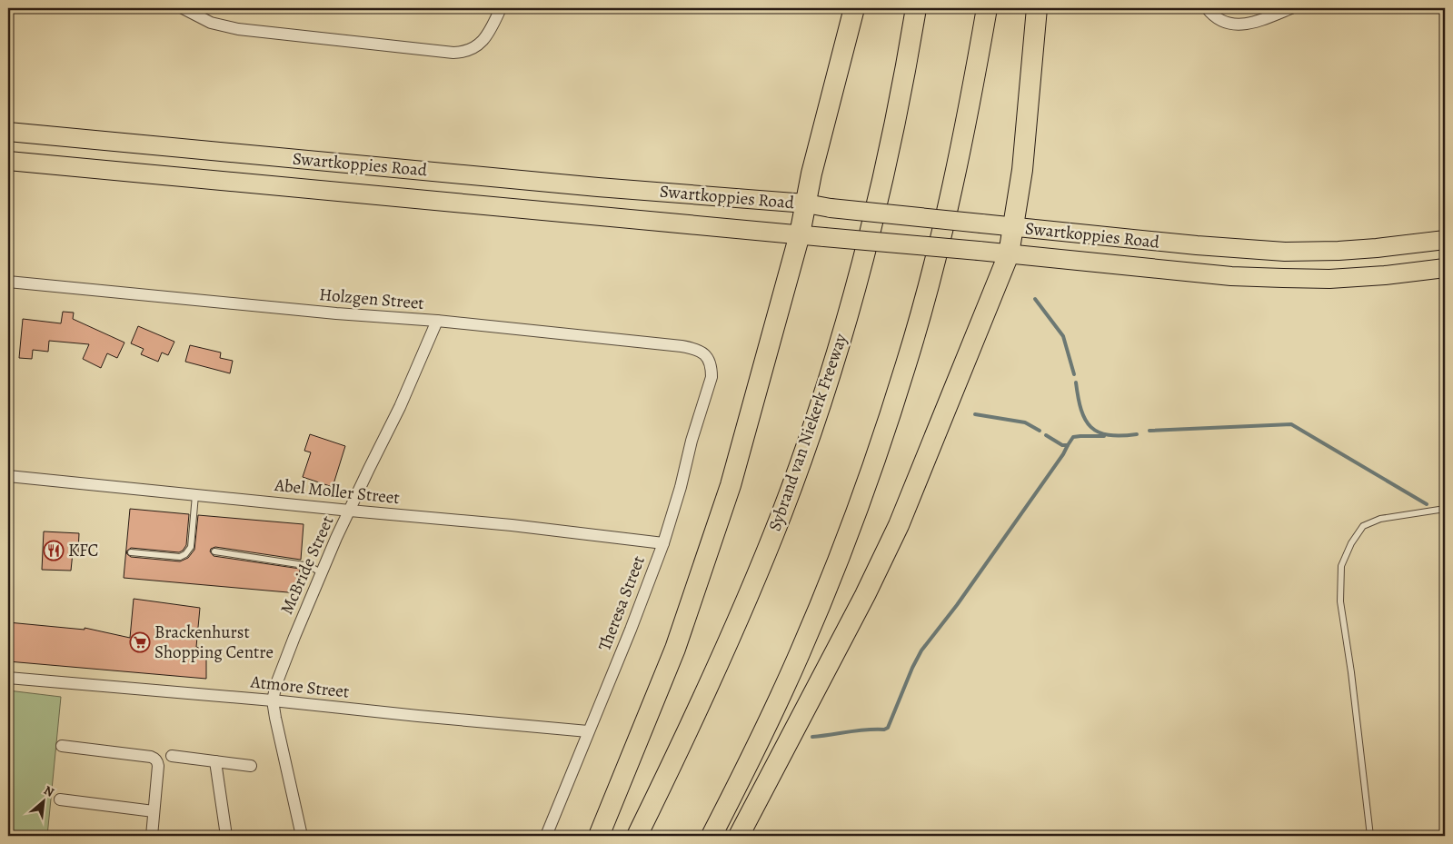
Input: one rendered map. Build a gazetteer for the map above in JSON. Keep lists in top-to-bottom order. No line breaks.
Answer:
{"streets":{"highway":["Sybrand van Niekerk Freeway"],"main road":["Swartkoppies Road"],"street":["Holzgen Street","Abel Moller Street","McBride Street","Theresa Street","Atmore Street"]},"crossings":[["Holzgen Street","McBride Street"],["Holzgen Street","Theresa Street"],["Abel Moller Street","McBride Street"],["Abel Moller Street","Theresa Street"],["McBride Street","Atmore Street"],["Theresa Street","Atmore Street"]],"places":{"restaurant":["KFC"],"supermarket":["Brackenhurst Shopping Centre"]},"north":"top right"}
